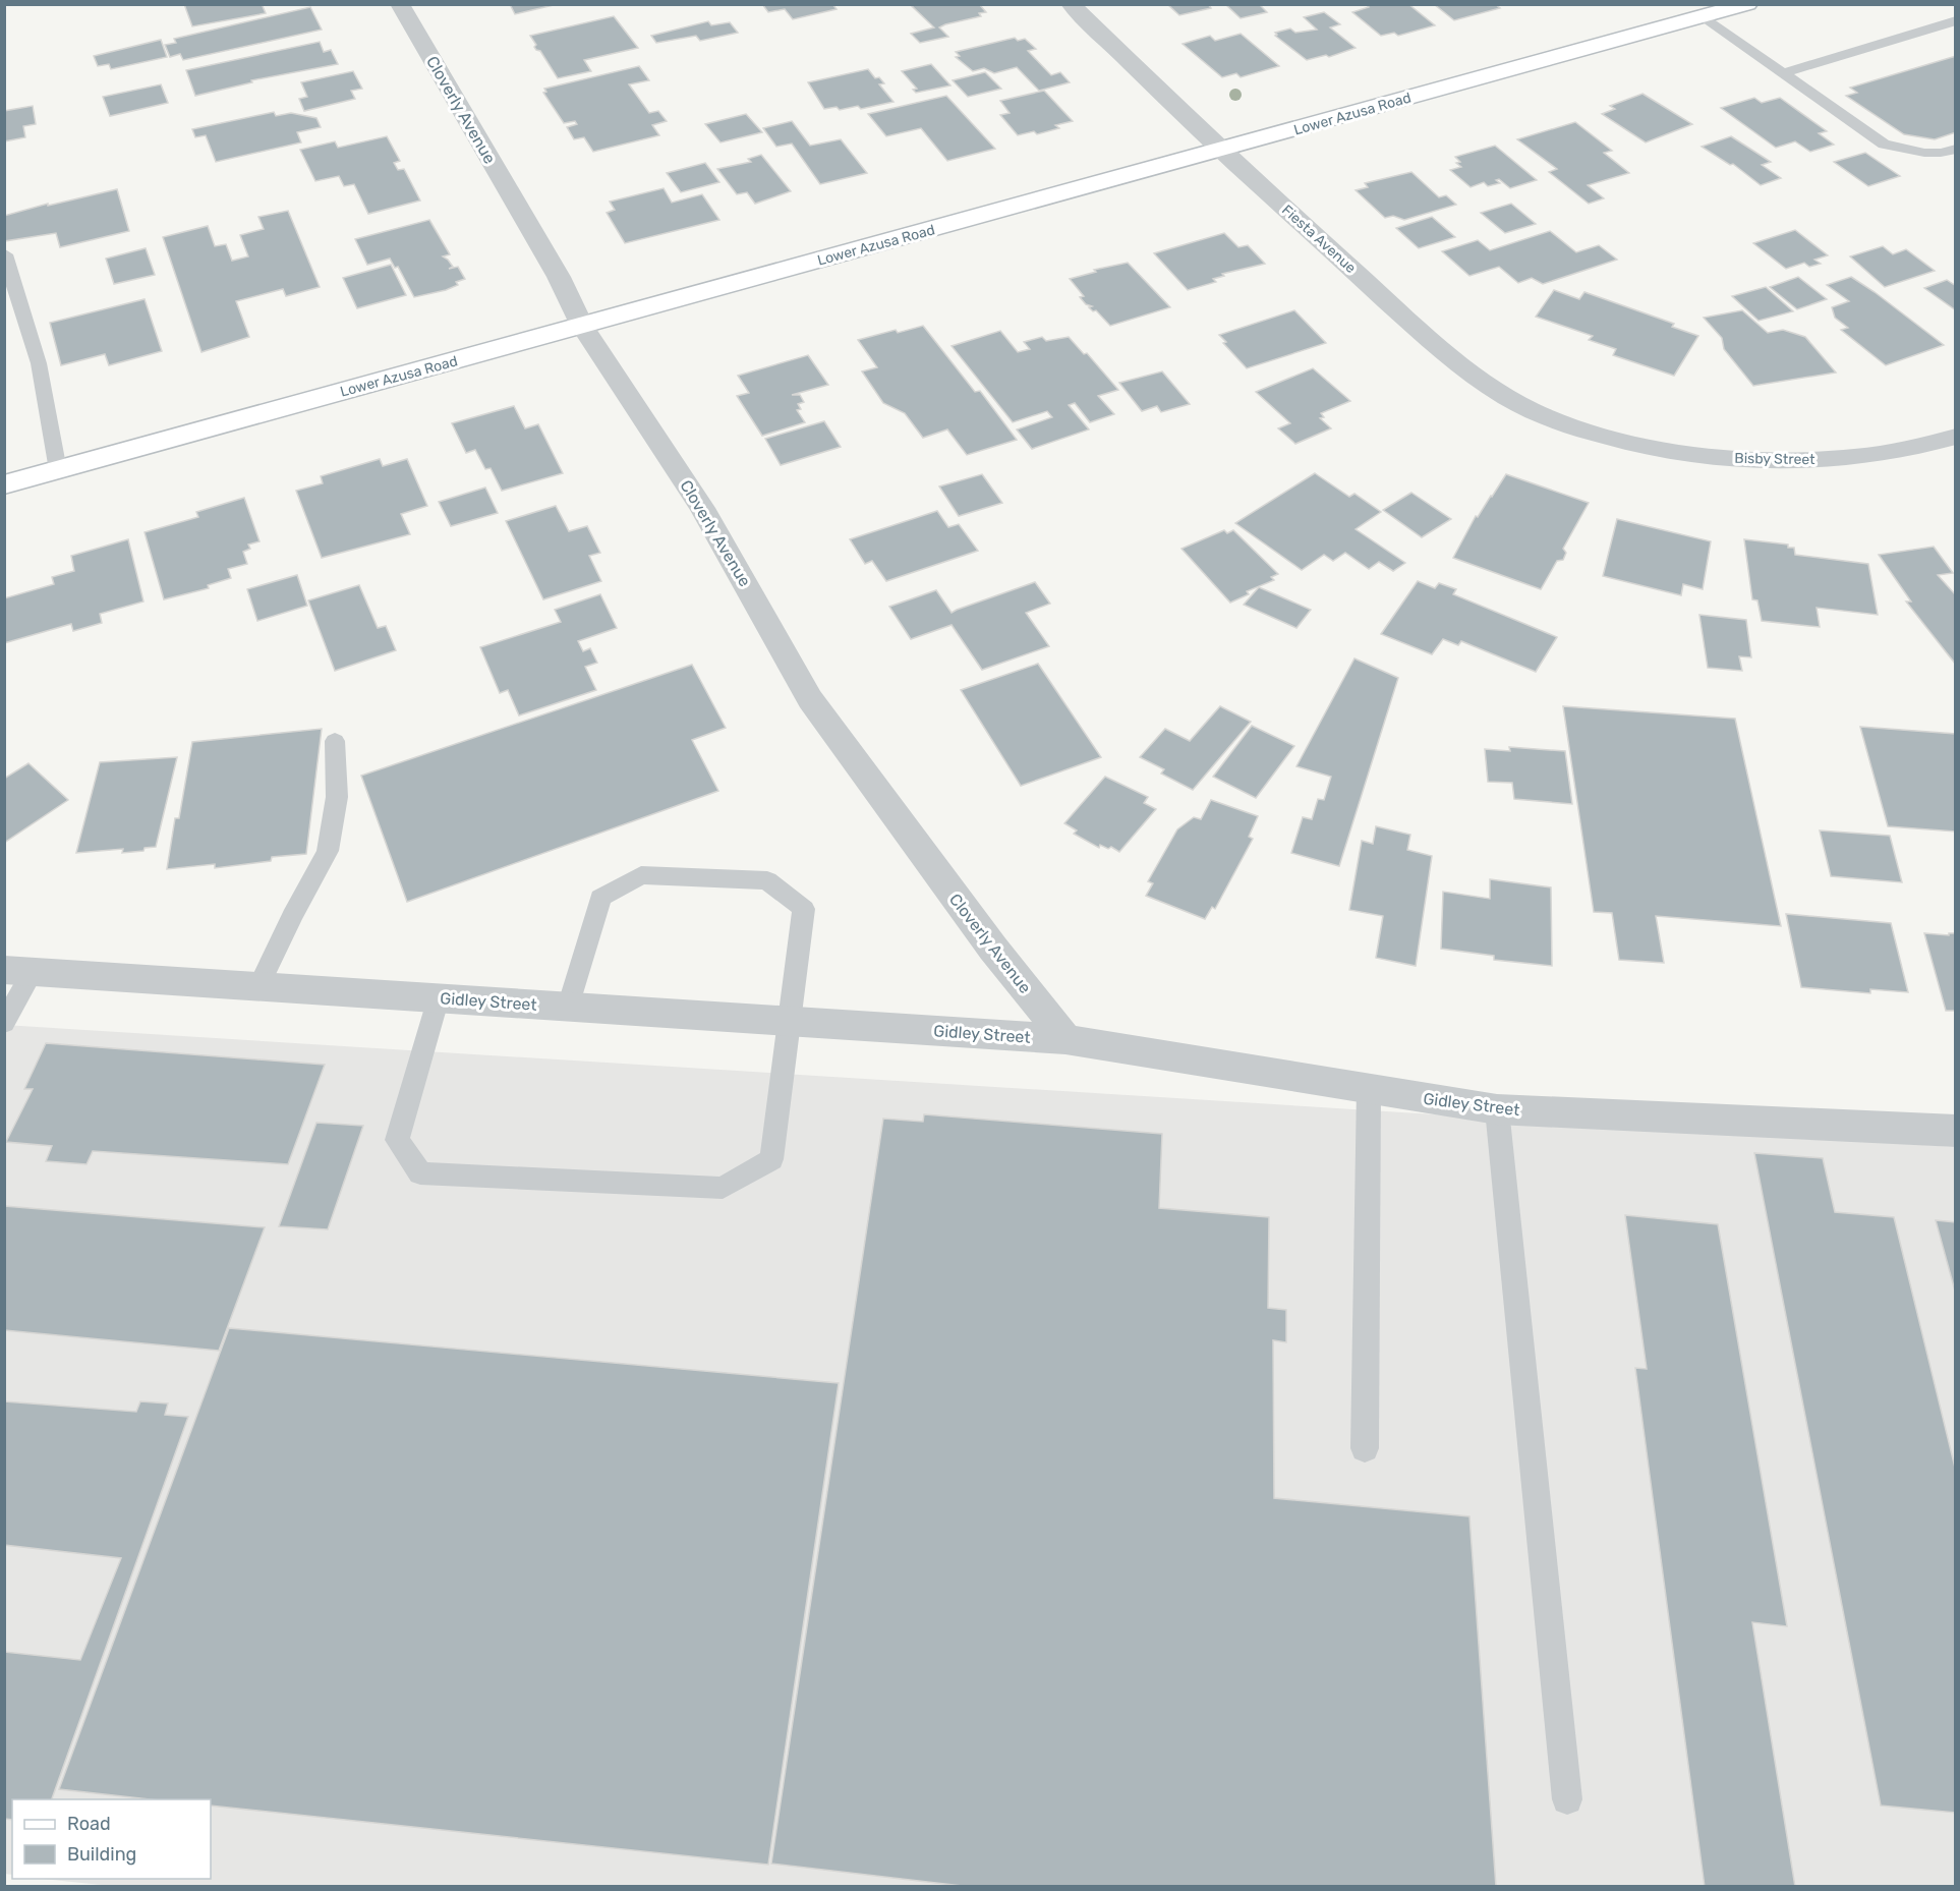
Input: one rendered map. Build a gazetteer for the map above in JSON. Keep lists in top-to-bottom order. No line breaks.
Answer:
{"streets":{"main road":["Lower Azusa Road"],"street":["Cloverly Avenue","Fiesta Avenue","Bisby Street","Gidley Street"]},"crossings":[["Cloverly Avenue","Lower Azusa Road"],["Cloverly Avenue","Gidley Street"],["Lower Azusa Road","Fiesta Avenue"],["Fiesta Avenue","Bisby Street"]],"legend":["Road","Building"]}
